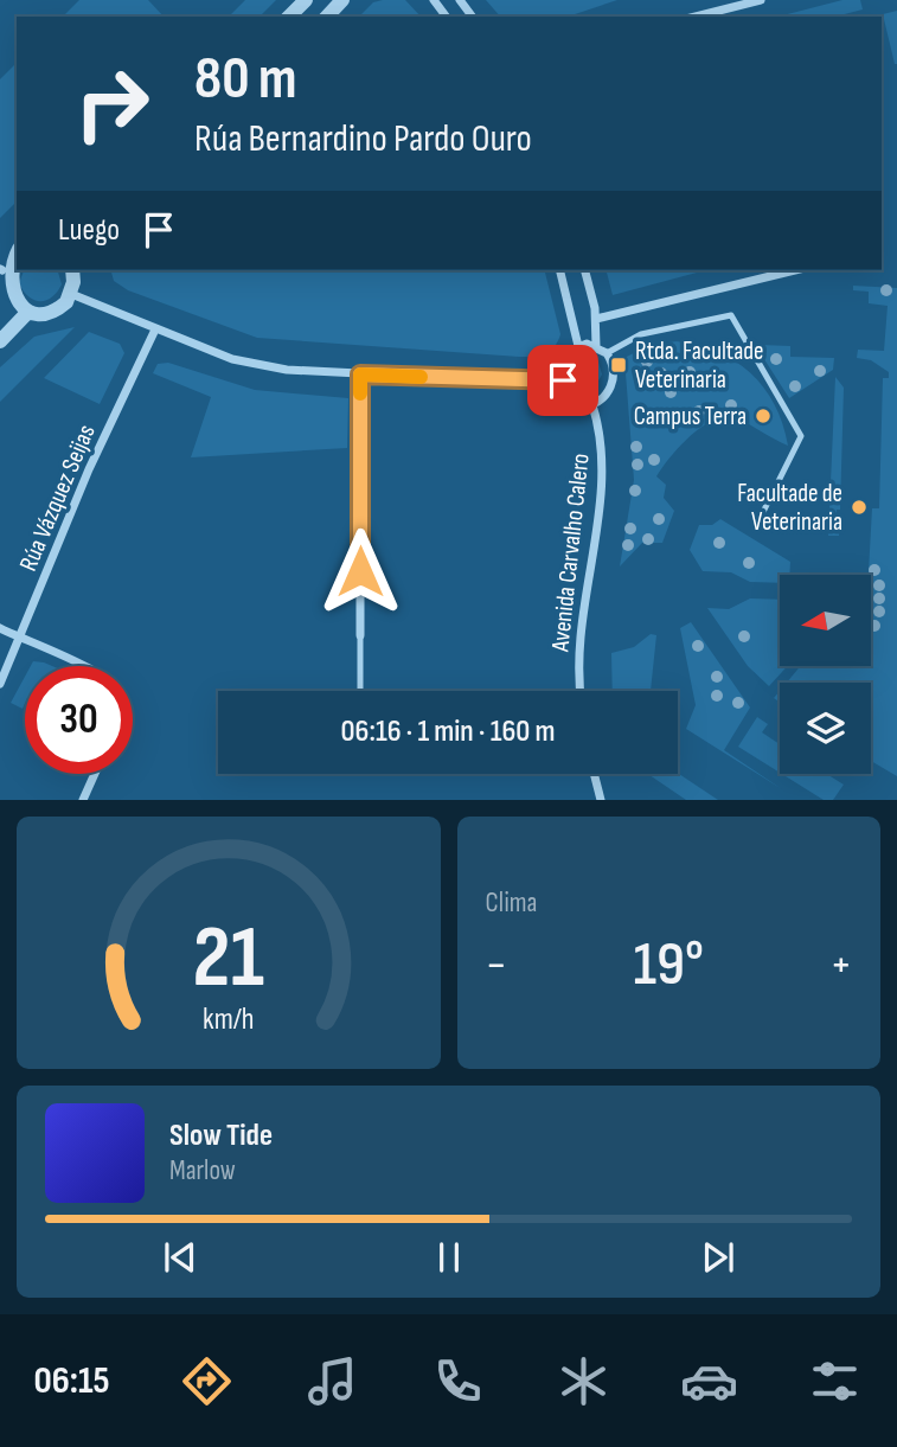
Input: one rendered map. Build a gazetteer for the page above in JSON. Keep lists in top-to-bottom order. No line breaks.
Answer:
{"streets":{"street":["Rúa Vázquez Seijas","Avenida Carvalho Calero"]},"places":{"transit":["Rtda. Facultade Veterinaria"],"other":["Campus Terra","Facultade de Veterinaria"]},"north":"left","page":{"turn":["80 m","Rúa Bernardino Pardo Ouro"],"then":"Luego","limit":"30","trip":"06:16 · 1 min · 160 m","tile":"Clima","heat":["−","19°","+"],"song":["Slow Tide","Marlow"],"tabs":"06:15","gauge":["21","km/h"]}}
